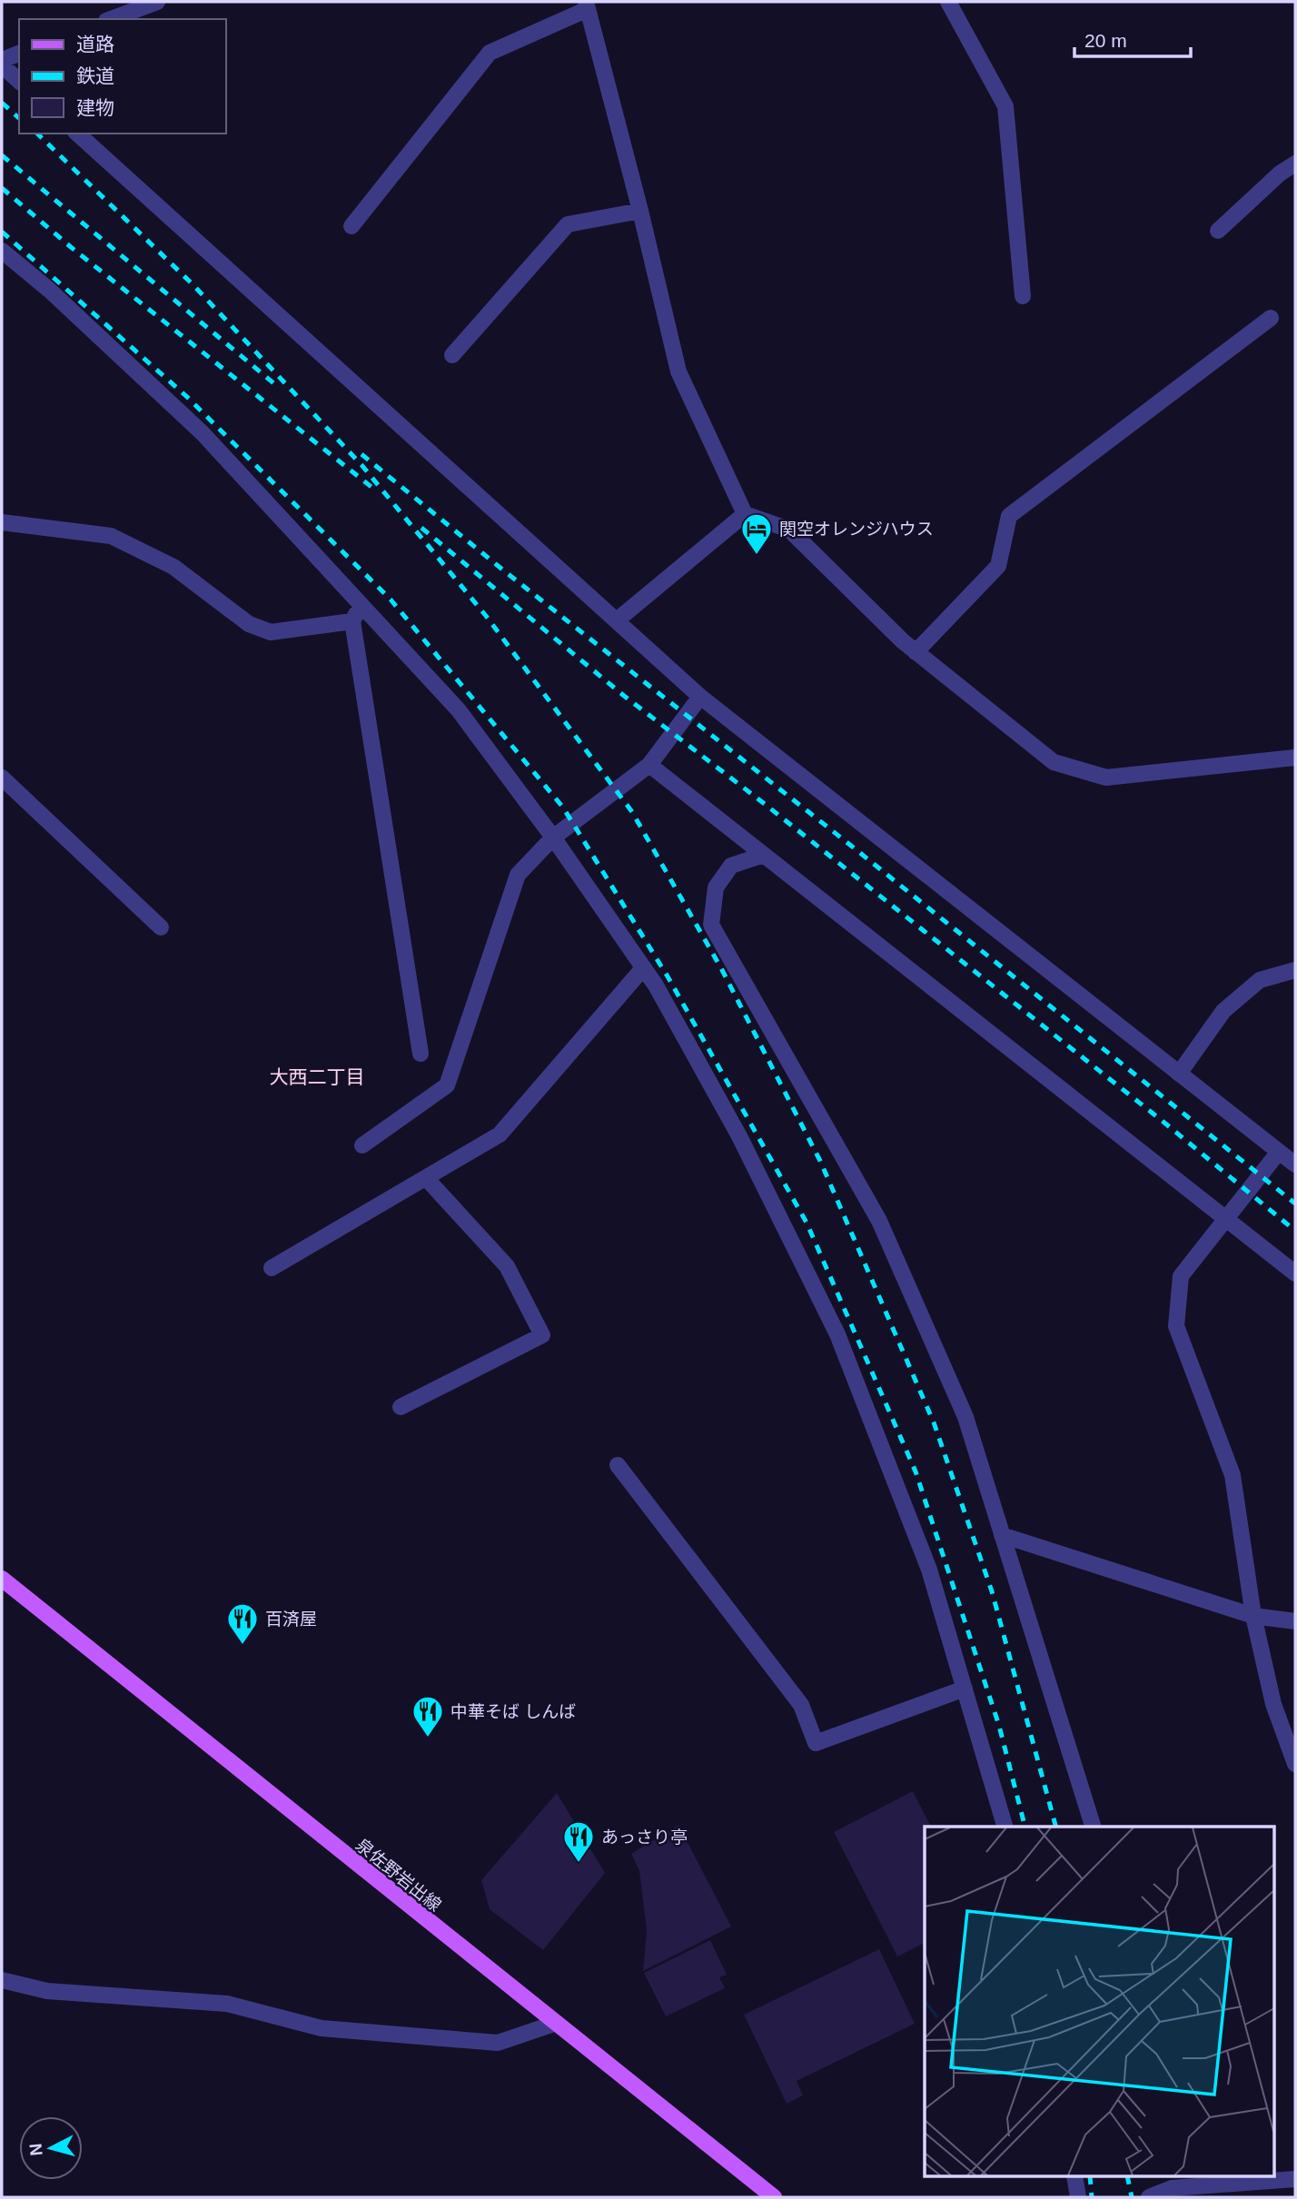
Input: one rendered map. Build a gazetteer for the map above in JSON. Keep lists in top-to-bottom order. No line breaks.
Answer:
{"streets":{"main road":["泉佐野岩出線"]},"districts":["大西二丁目"],"places":{"hotel":["関空オレンジハウス"],"restaurant":["百済屋","中華そば しんば","あっさり亭"]},"legend":["道路","鉄道","建物"],"scale_bar":"20 m","north":"left"}
